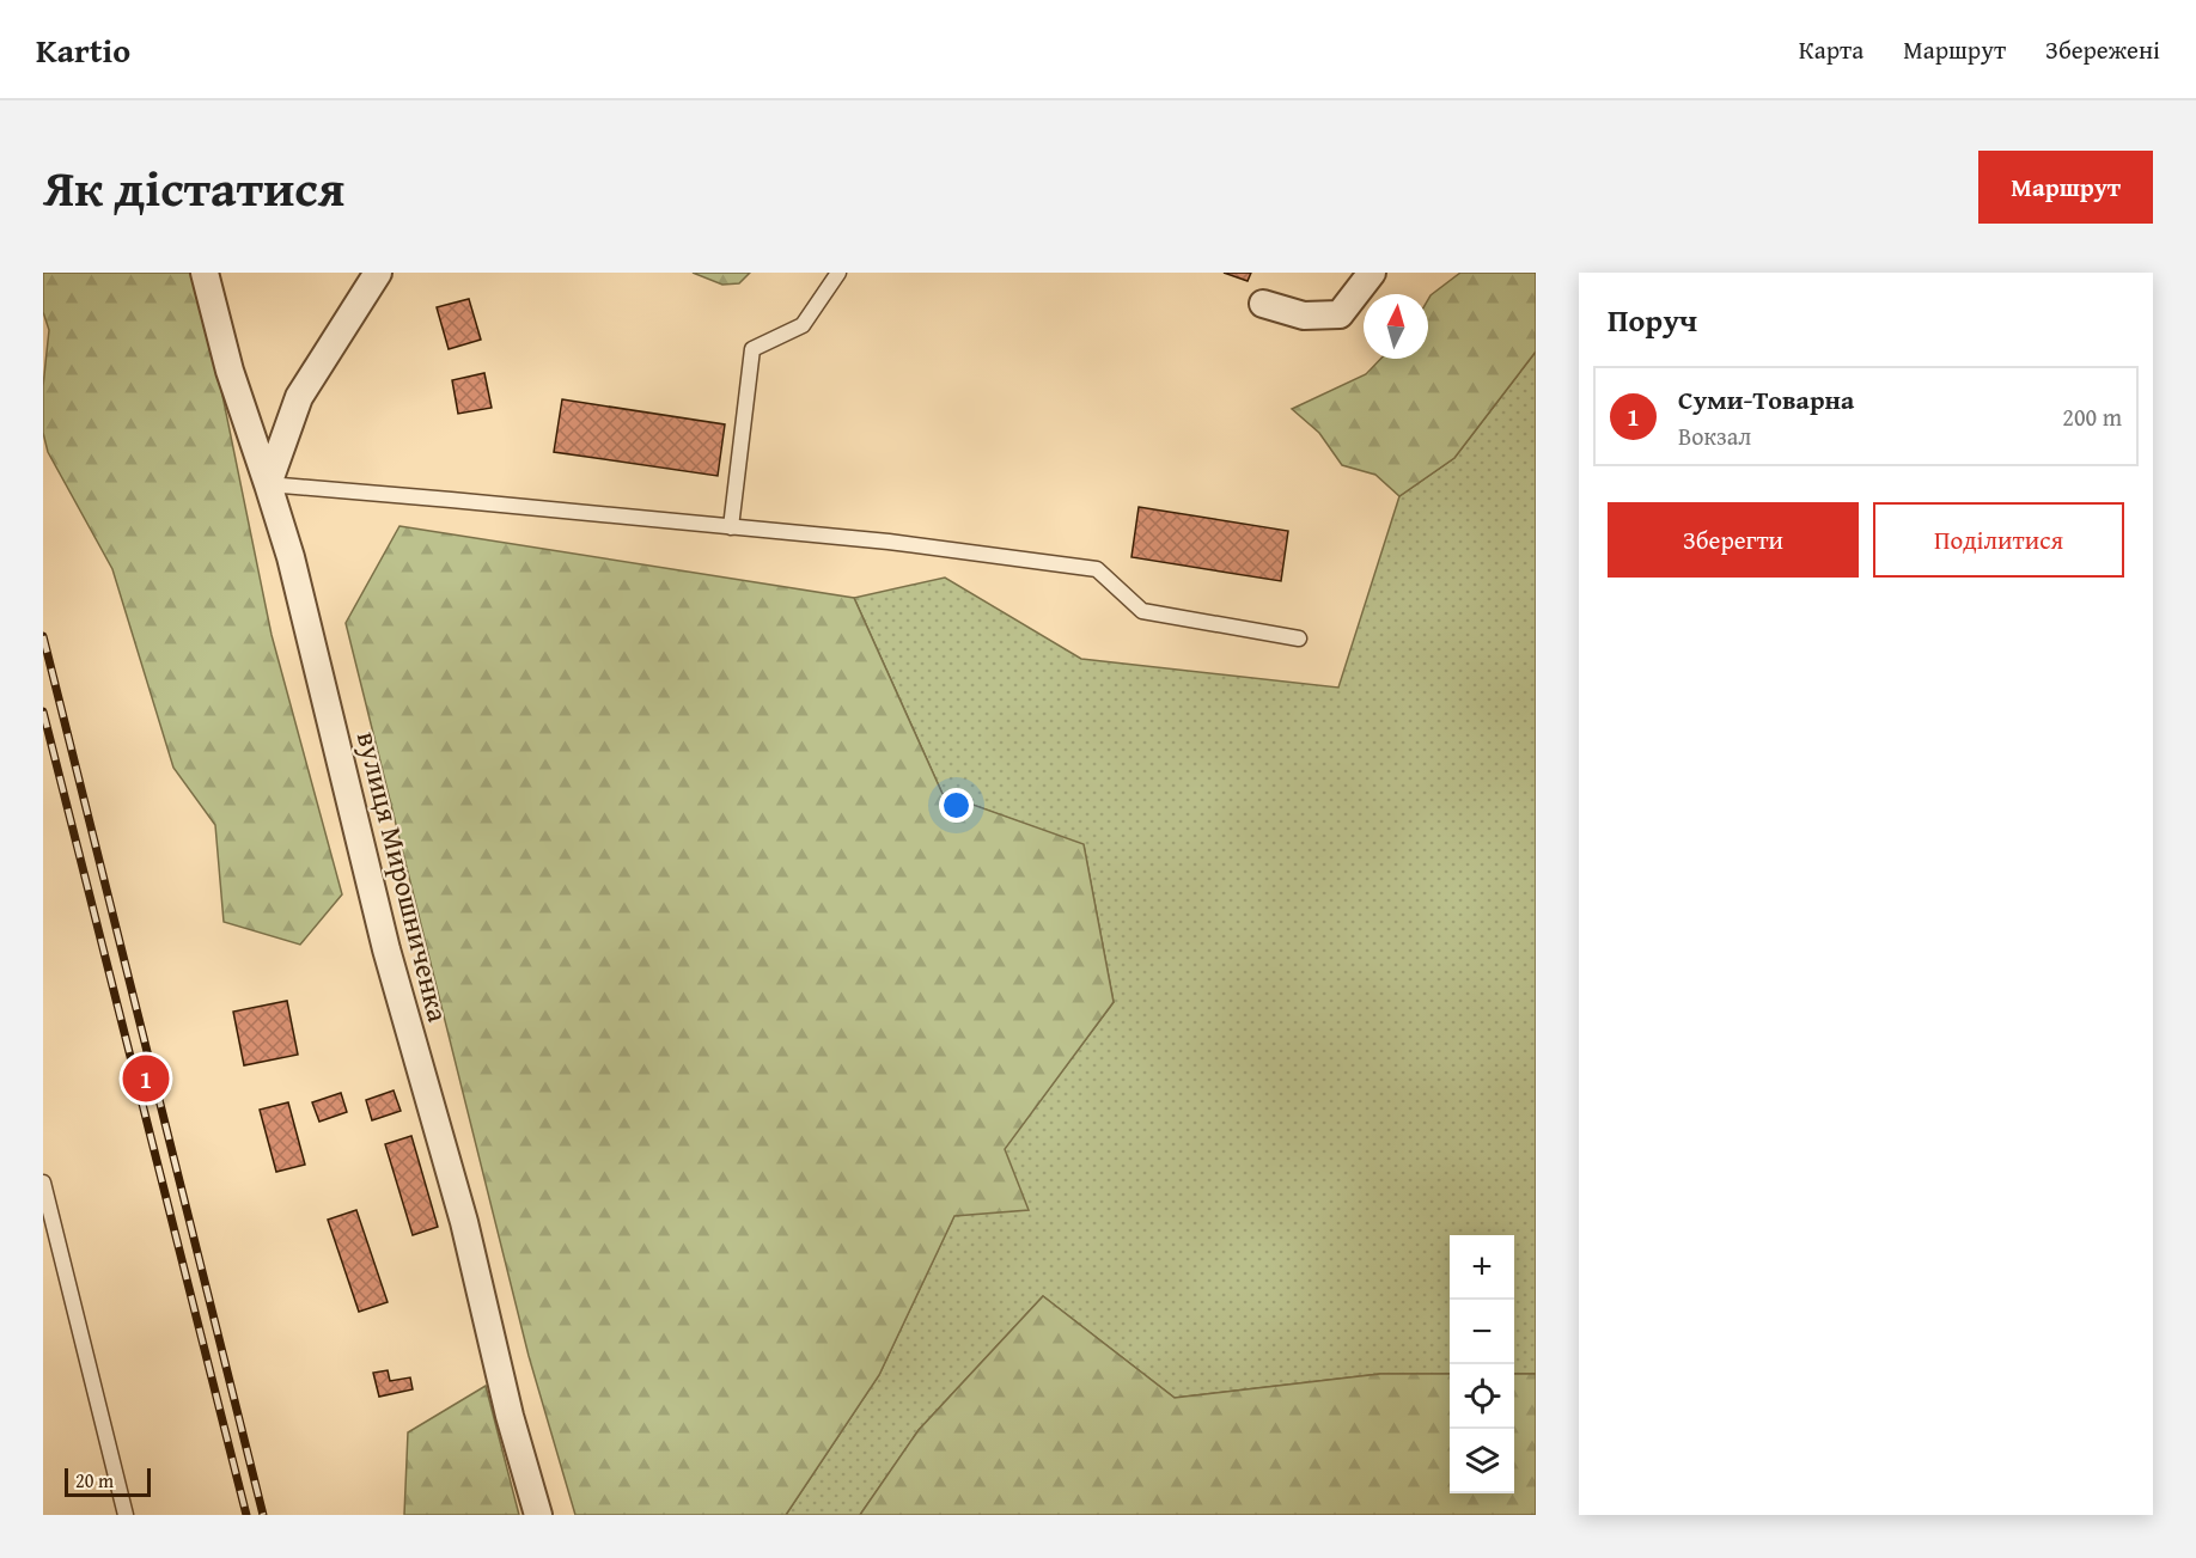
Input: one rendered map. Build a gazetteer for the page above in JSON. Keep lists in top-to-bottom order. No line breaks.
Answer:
{"streets":{"street":["вулиця Мирошниченка"]},"scale_bar":"20 m","north":"top","page":{"header":"Kartio","nav":["Карта","Маршрут","Збережені"],"title":"Як дістатися","buttons":["Маршрут",["Зберегти","Поділитися"]],"heading":"Поруч","list":[{"mark":"1","name":"Суми-Товарна","note":"Вокзал","value":"200 m"}],"pins":"1","map_buttons":["+","−"],"scale":"20 m"}}
